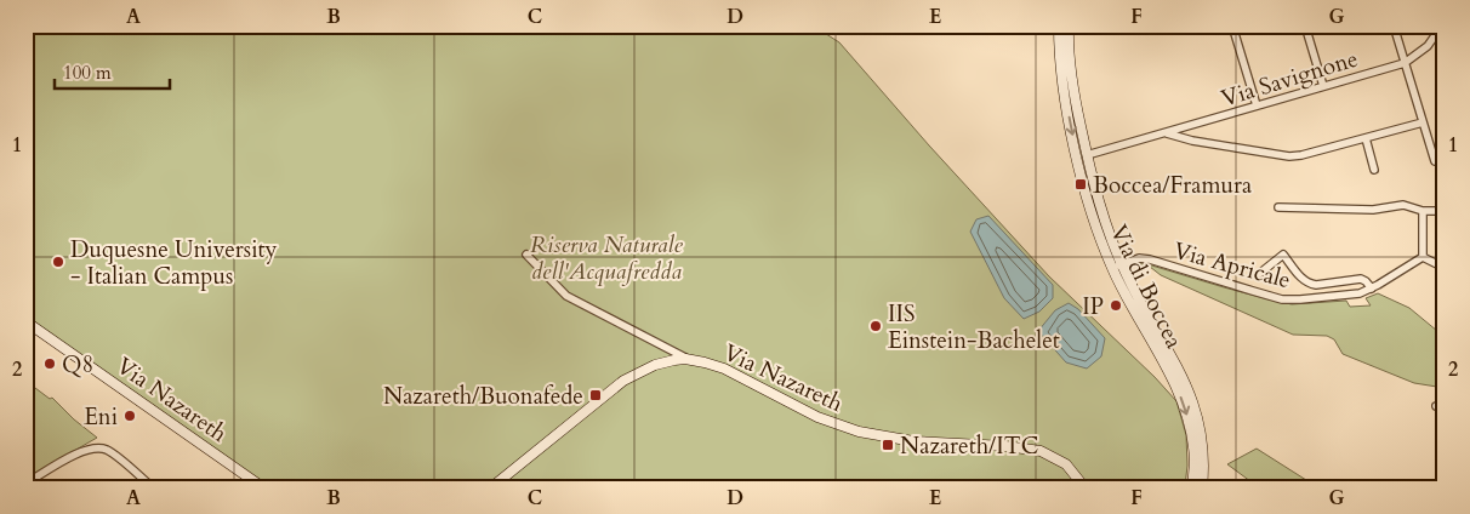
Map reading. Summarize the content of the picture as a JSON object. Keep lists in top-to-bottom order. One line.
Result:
{"streets":{"main road":["Via di Boccea","Via Nazareth"],"street":["Via Savignone","Via Apricale"]},"crossings":[["Via Savignone","Via di Boccea"],["Via Apricale","Via di Boccea"]],"parks":["Riserva Naturale dell'Acquafredda"],"places":{"transit":["Boccea/Framura","Nazareth/Buonafede","Nazareth/ITC"],"other":["Duquesne University - Italian Campus","IP","IIS Einstein-Bachelet","Q8","Eni"]},"scale_bar":"100 m","grid":{"columns":["A","B","C","D","E","F","G"],"rows":["1","2"]}}
